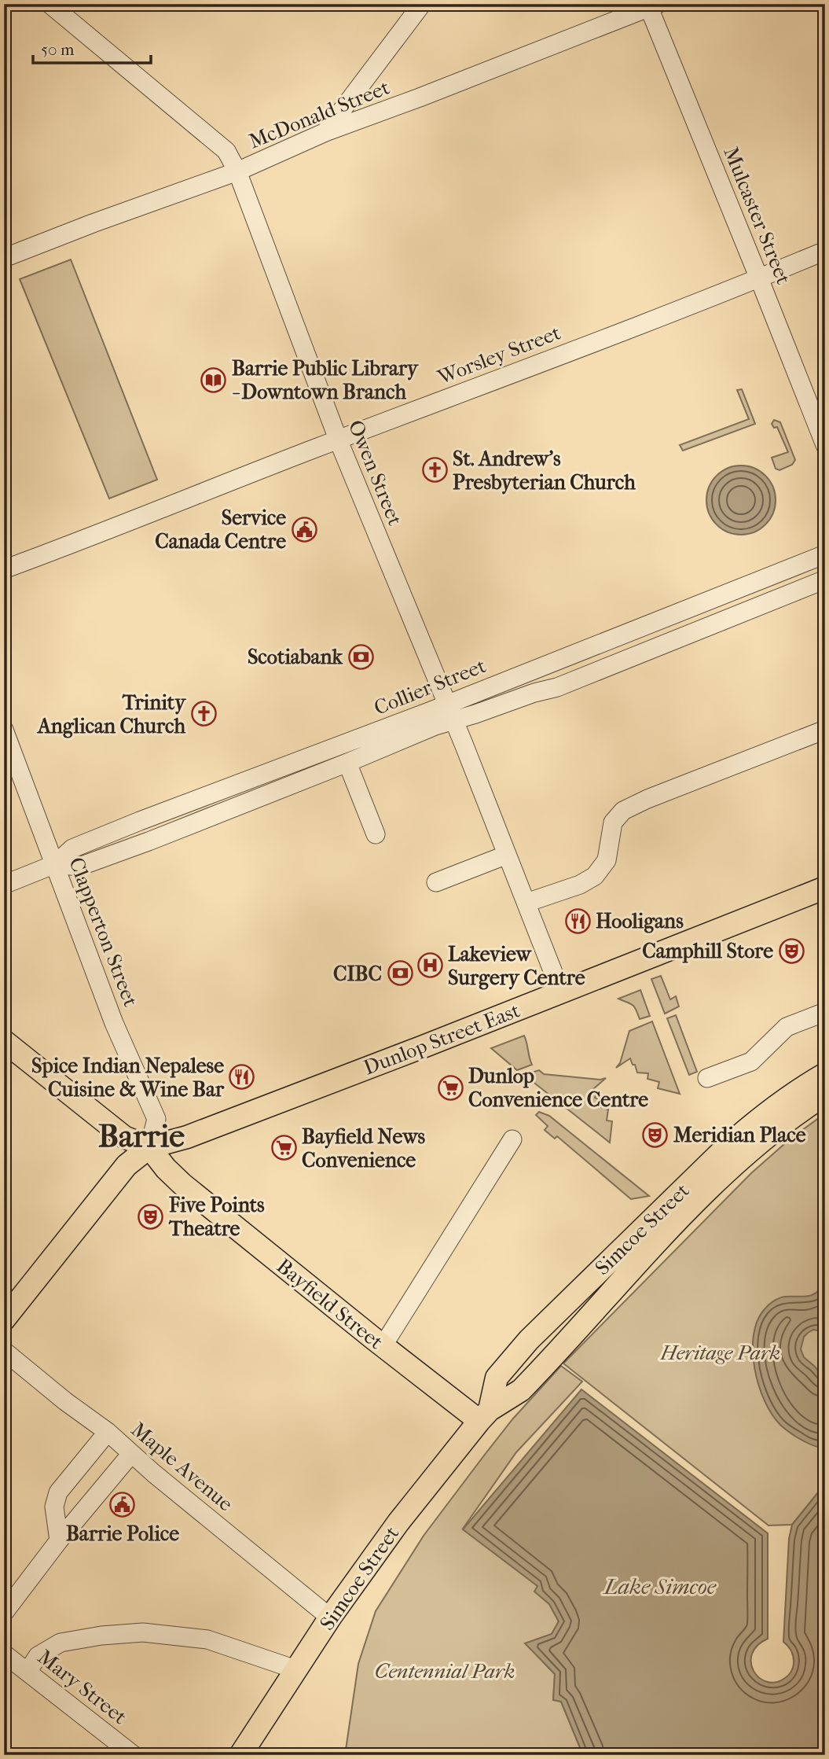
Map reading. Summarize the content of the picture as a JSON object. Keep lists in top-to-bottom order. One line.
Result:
{"streets":{"main road":["Dunlop Street East","Simcoe Street","Bayfield Street"],"street":["McDonald Street","Mulcaster Street","Worsley Street","Owen Street","Collier Street","Clapperton Street","Maple Avenue","Mary Street"]},"crossings":[["McDonald Street","Mulcaster Street"],["McDonald Street","Owen Street"],["Mulcaster Street","Worsley Street"],["Worsley Street","Owen Street"],["Owen Street","Collier Street"],["Owen Street","Dunlop Street East"],["Collier Street","Clapperton Street"],["Clapperton Street","Dunlop Street East"],["Clapperton Street","Bayfield Street"],["Dunlop Street East","Bayfield Street"],["Simcoe Street","Bayfield Street"],["Simcoe Street","Maple Avenue"]],"districts":["Barrie"],"water":["Lake Simcoe"],"parks":["Heritage Park","Centennial Park"],"places":{"library":["Barrie Public Library - Downtown Branch"],"church":["St. Andrew's Presbyterian Church","Trinity Anglican Church"],"public building":["Service Canada Centre","Barrie Police"],"bank":["Scotiabank","CIBC"],"restaurant":["Hooligans","Spice Indian Nepalese Cuisine & Wine Bar"],"theatre":["Camphill Store","Meridian Place","Five Points Theatre"],"hospital":["Lakeview Surgery Centre"],"supermarket":["Dunlop Convenience Centre","Bayfield News Convenience"]},"scale_bar":"50 m"}
